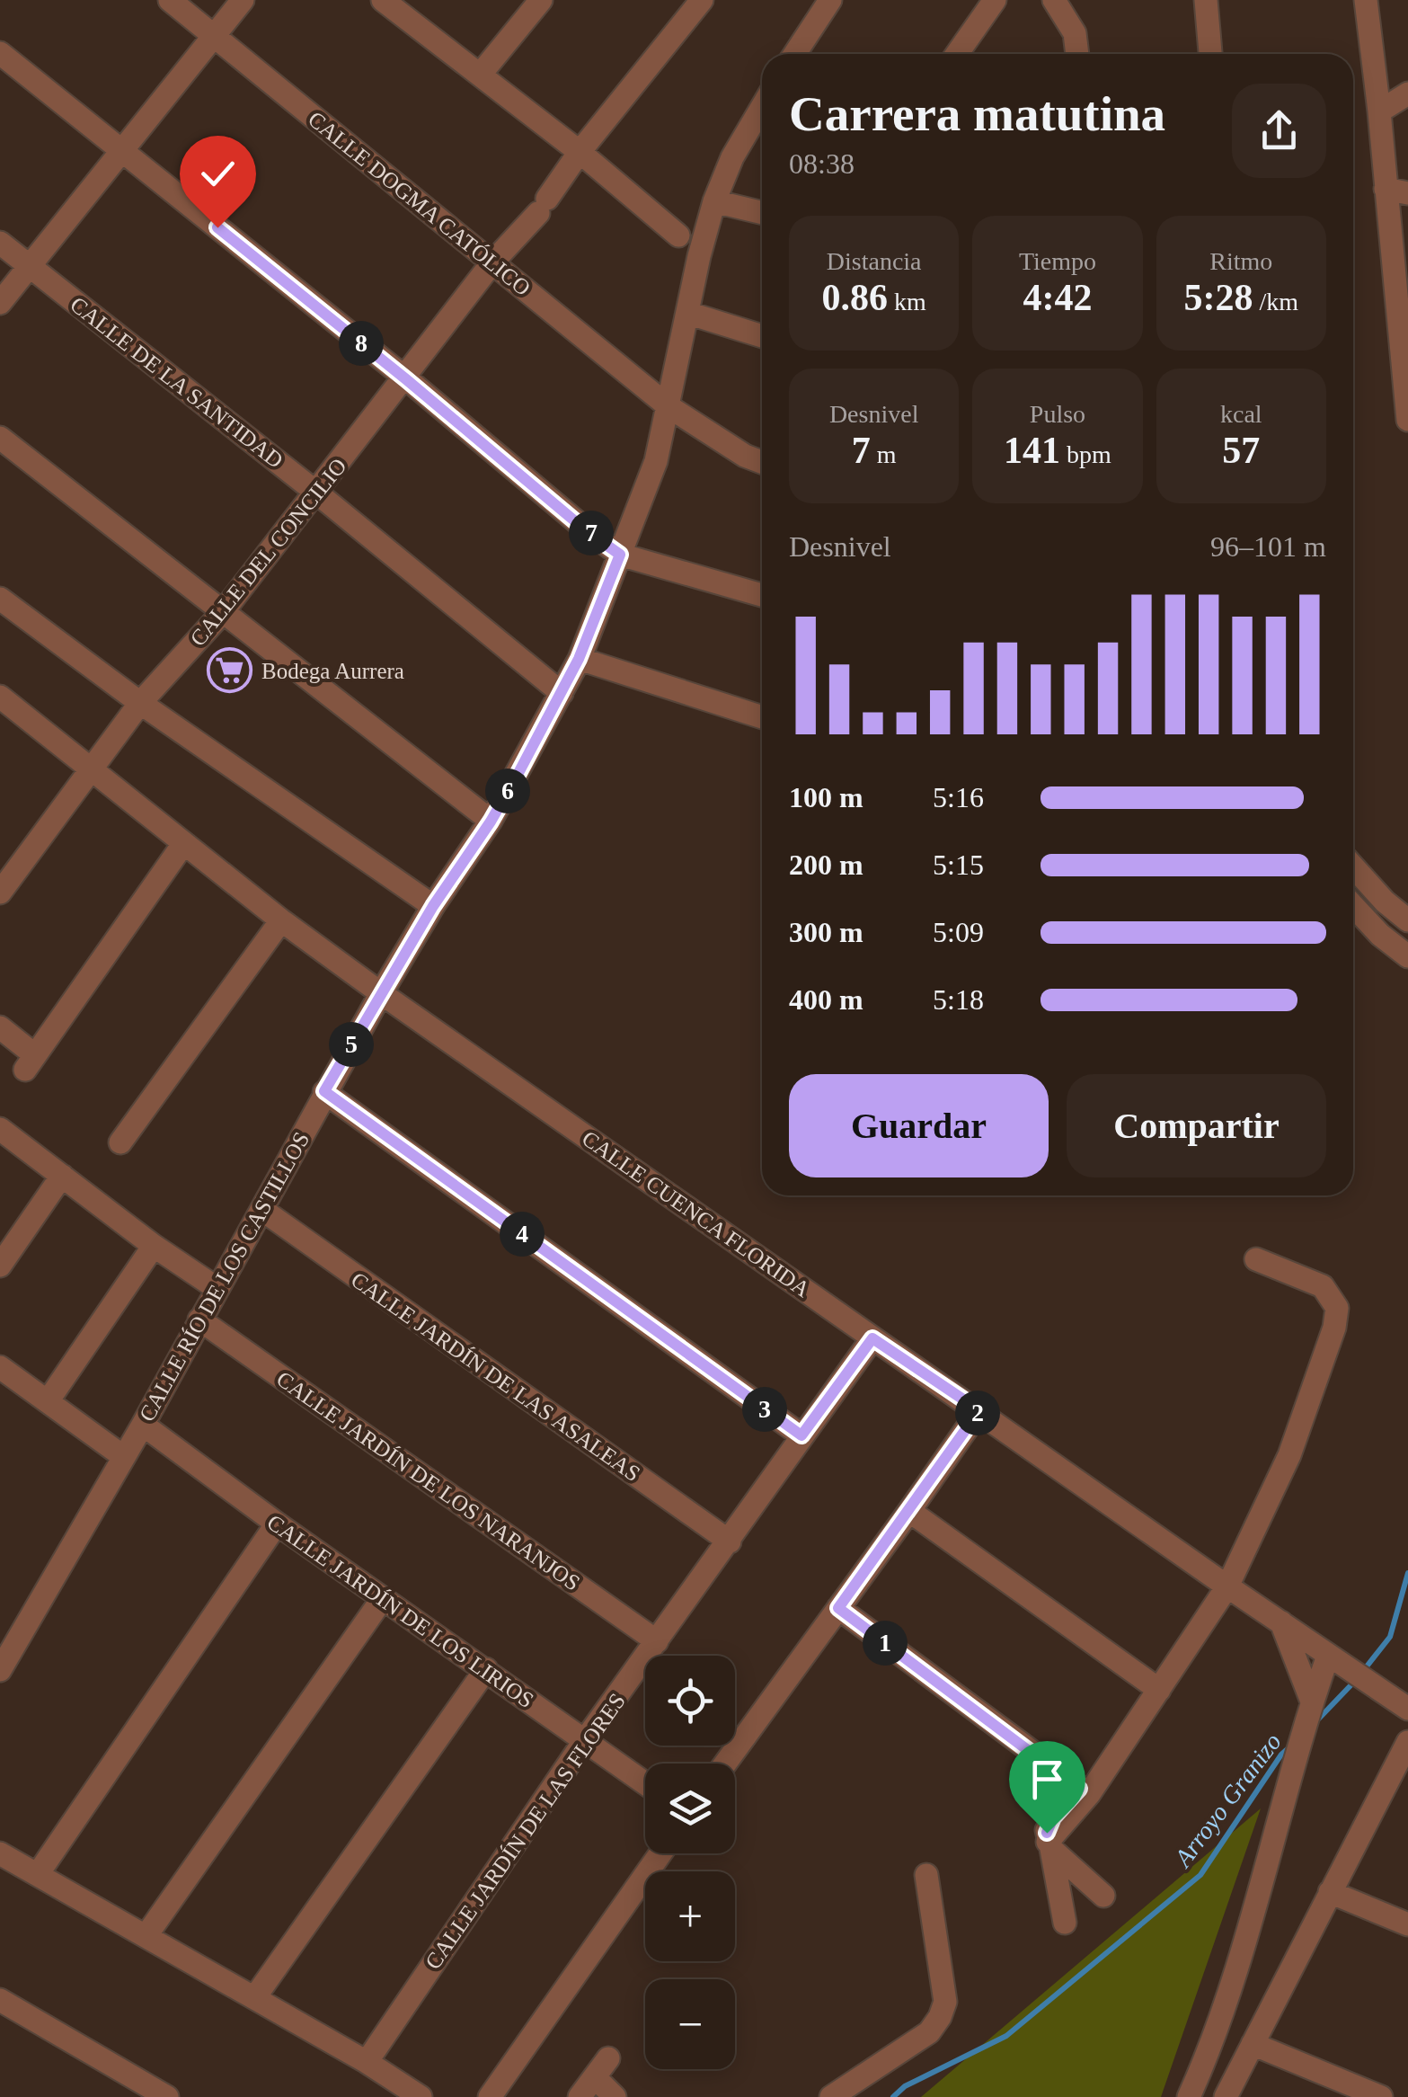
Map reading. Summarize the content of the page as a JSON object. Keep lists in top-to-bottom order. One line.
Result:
{"streets":{"street":["CALLE DOGMA CATÓLICO","CALLE DE LA SANTIDAD","CALLE DEL CONCILIO","CALLE CUENCA FLORIDA","CALLE RÍO DE LOS CASTILLOS","CALLE JARDÍN DE LAS ASALEAS","CALLE JARDÍN DE LOS NARANJOS","CALLE JARDÍN DE LOS LIRIOS","CALLE JARDÍN DE LAS FLORES"]},"crossings":[["CALLE DOGMA CATÓLICO","CALLE DEL CONCILIO"],["CALLE DOGMA CATÓLICO","CALLE RÍO DE LOS CASTILLOS"],["CALLE DE LA SANTIDAD","CALLE DEL CONCILIO"],["CALLE DE LA SANTIDAD","CALLE RÍO DE LOS CASTILLOS"],["CALLE DEL CONCILIO","CALLE CUENCA FLORIDA"],["CALLE CUENCA FLORIDA","CALLE RÍO DE LOS CASTILLOS"],["CALLE CUENCA FLORIDA","CALLE JARDÍN DE LAS FLORES"],["CALLE RÍO DE LOS CASTILLOS","CALLE JARDÍN DE LAS ASALEAS"],["CALLE RÍO DE LOS CASTILLOS","CALLE JARDÍN DE LOS NARANJOS"],["CALLE RÍO DE LOS CASTILLOS","CALLE JARDÍN DE LOS LIRIOS"],["CALLE JARDÍN DE LAS ASALEAS","CALLE JARDÍN DE LAS FLORES"],["CALLE JARDÍN DE LOS NARANJOS","CALLE JARDÍN DE LAS FLORES"],["CALLE JARDÍN DE LOS LIRIOS","CALLE JARDÍN DE LAS FLORES"]],"water":["Arroyo Granizo"],"places":{"supermarket":["Bodega Aurrera"]},"page":{"heading":["Carrera matutina","08:38"],"stats":[["Distancia","0.86 km"],["Tiempo","4:42"],["Ritmo","5:28 /km"],["Desnivel","7 m"],["Pulso","141 bpm"],["kcal","57"]],"pins":["8","7","6","5","4","3","2","1"],"chart":["Desnivel","96–101 m"],"list":[{"name":"100 m","note":"5:16"},{"name":"200 m","note":"5:15"},{"name":"300 m","note":"5:09"},{"name":"400 m","note":"5:18"}],"buttons":["Guardar","Compartir"],"map_buttons":["+","−"]}}
